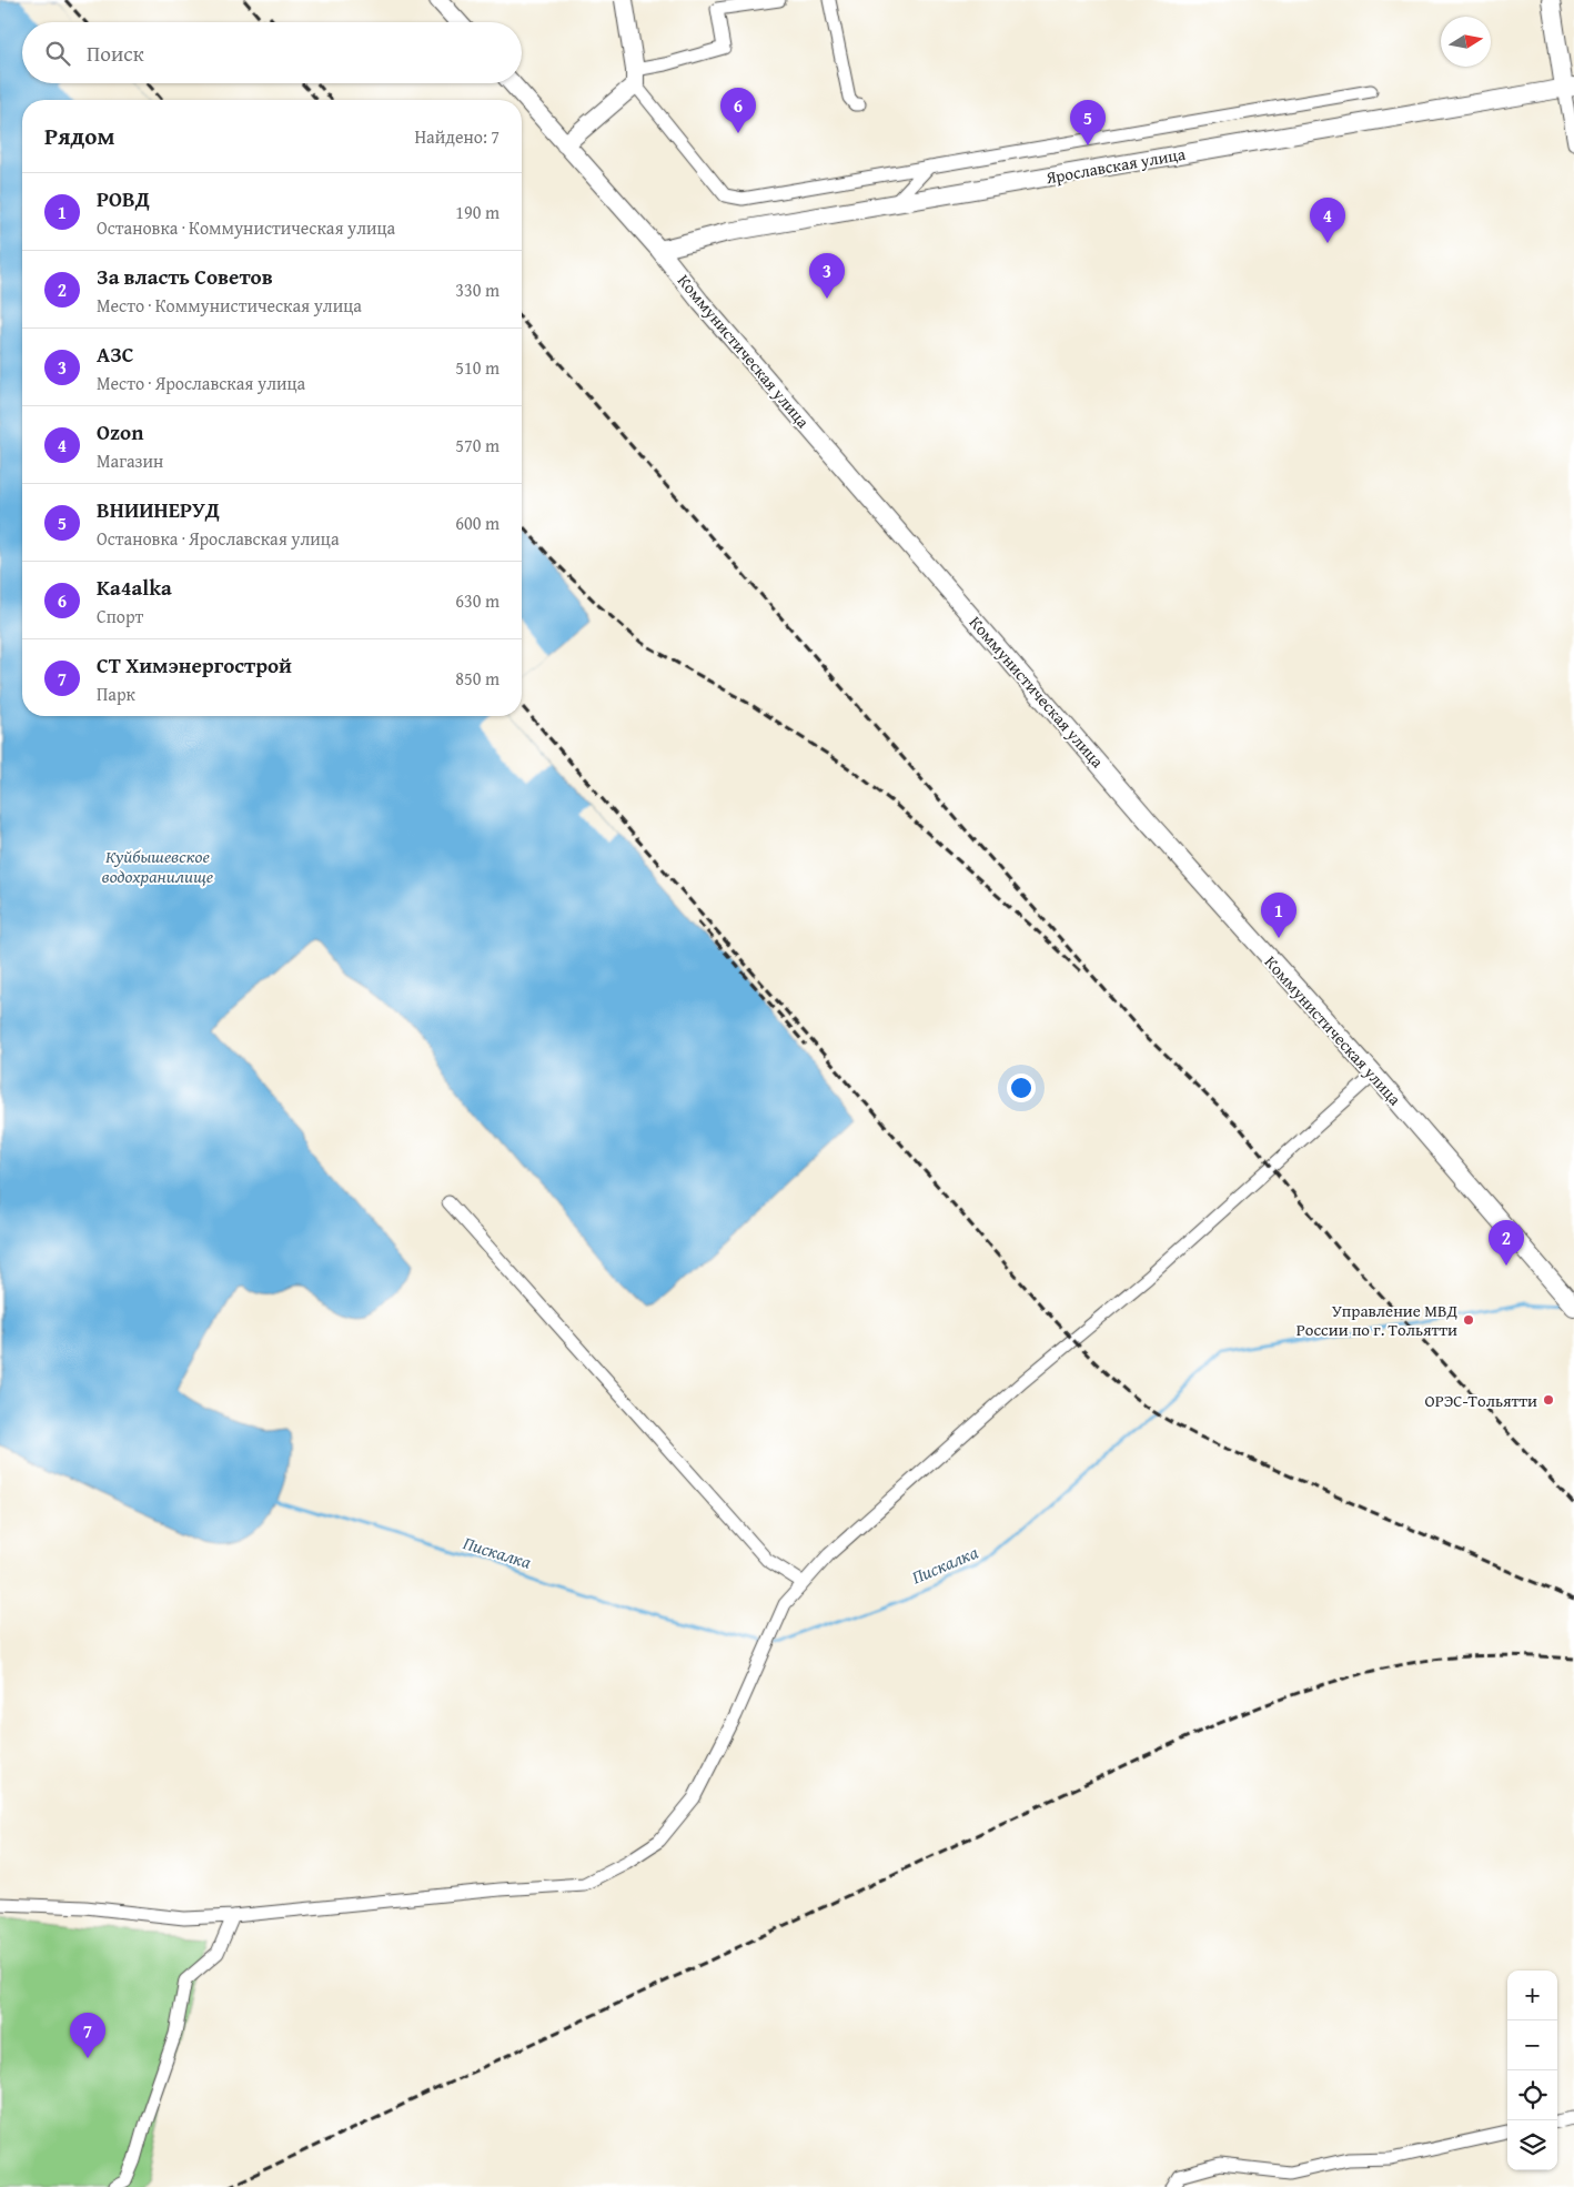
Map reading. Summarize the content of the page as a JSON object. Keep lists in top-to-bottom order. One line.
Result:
{"streets":{"main road":["Ярославская улица","Коммунистическая улица"]},"crossings":[["Ярославская улица","Коммунистическая улица"]],"water":["Куйбышевское водохранилище","Пискалка"],"places":["Управление МВД России по г. Тольятти","ОРЭС-Тольятти"],"north":"right","page":{"search":"Поиск","pins":["6","5","4","3","1","2","7"],"heading":["Рядом","Найдено: 7"],"list":[{"mark":"1","name":"РОВД","note":"Остановка · Коммунистическая улица","value":"190 m"},{"mark":"2","name":"За власть Советов","note":"Место · Коммунистическая улица","value":"330 m"},{"mark":"3","name":"АЗС","note":"Место · Ярославская улица","value":"510 m"},{"mark":"4","name":"Ozon","note":"Магазин","value":"570 m"},{"mark":"5","name":"ВНИИНЕРУД","note":"Остановка · Ярославская улица","value":"600 m"},{"mark":"6","name":"Ka4alka","note":"Спорт","value":"630 m"},{"mark":"7","name":"СТ Химэнергострой","note":"Парк","value":"850 m"}],"map_buttons":["+","−"]}}
